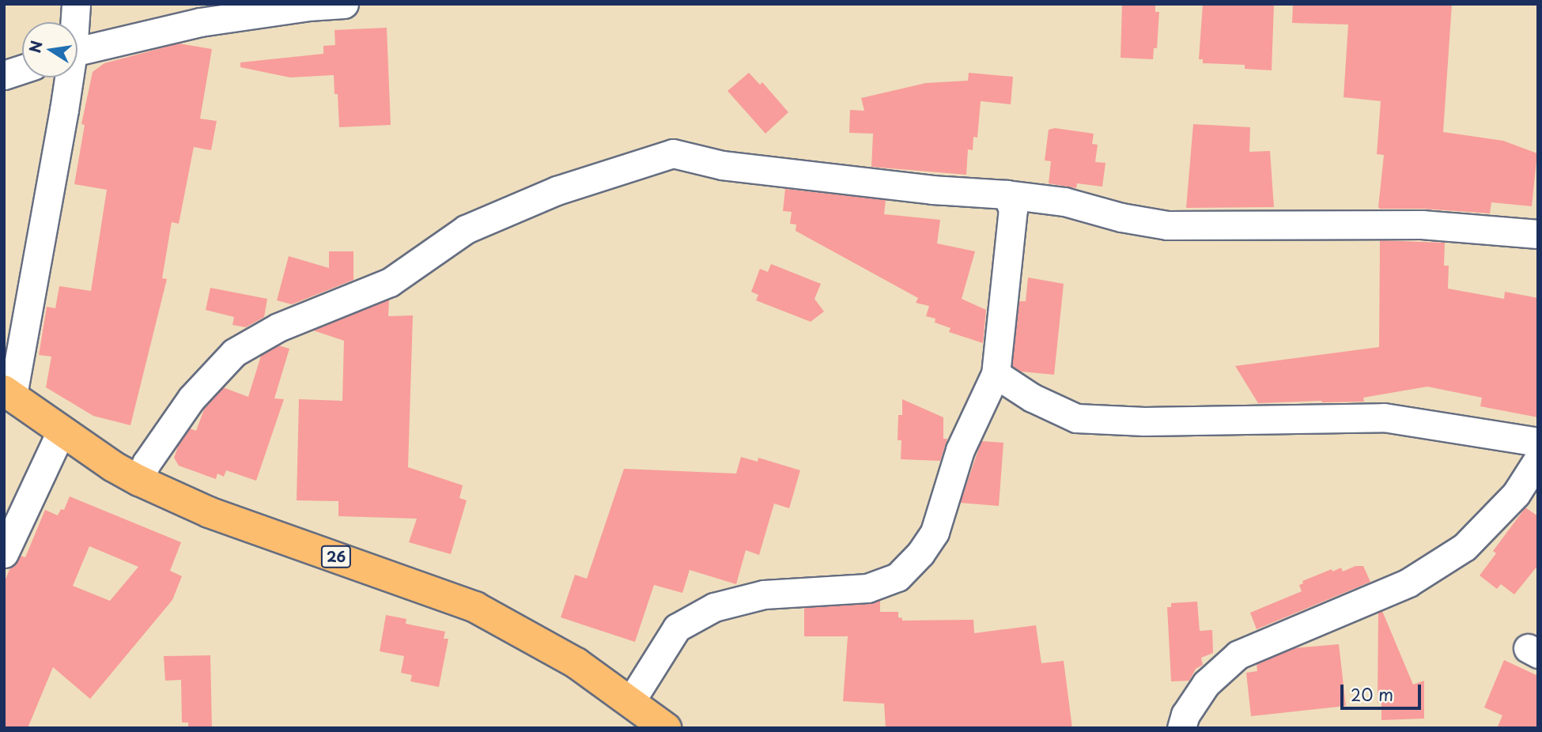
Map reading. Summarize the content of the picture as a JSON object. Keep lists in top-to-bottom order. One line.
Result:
{"streets":{"main road":["26"]},"scale_bar":"20 m","north":"left"}
